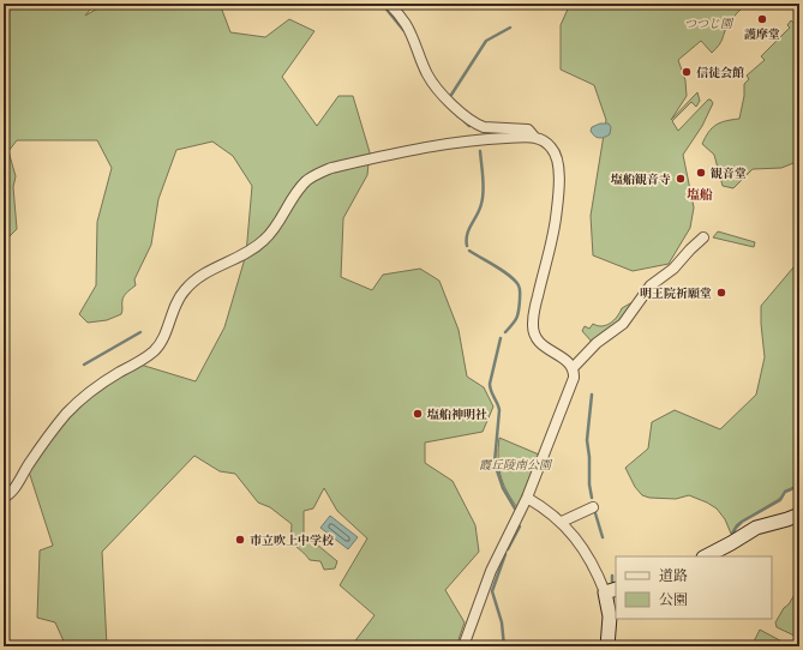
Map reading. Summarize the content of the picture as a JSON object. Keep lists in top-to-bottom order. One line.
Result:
{"districts":["塩船"],"parks":["つつじ園","霞丘陵南公園"],"places":["護摩堂","信徒会館","観音堂","塩船観音寺","明王院祈願堂","塩船神明社","市立吹上中学校"],"legend":["道路","公園"]}
